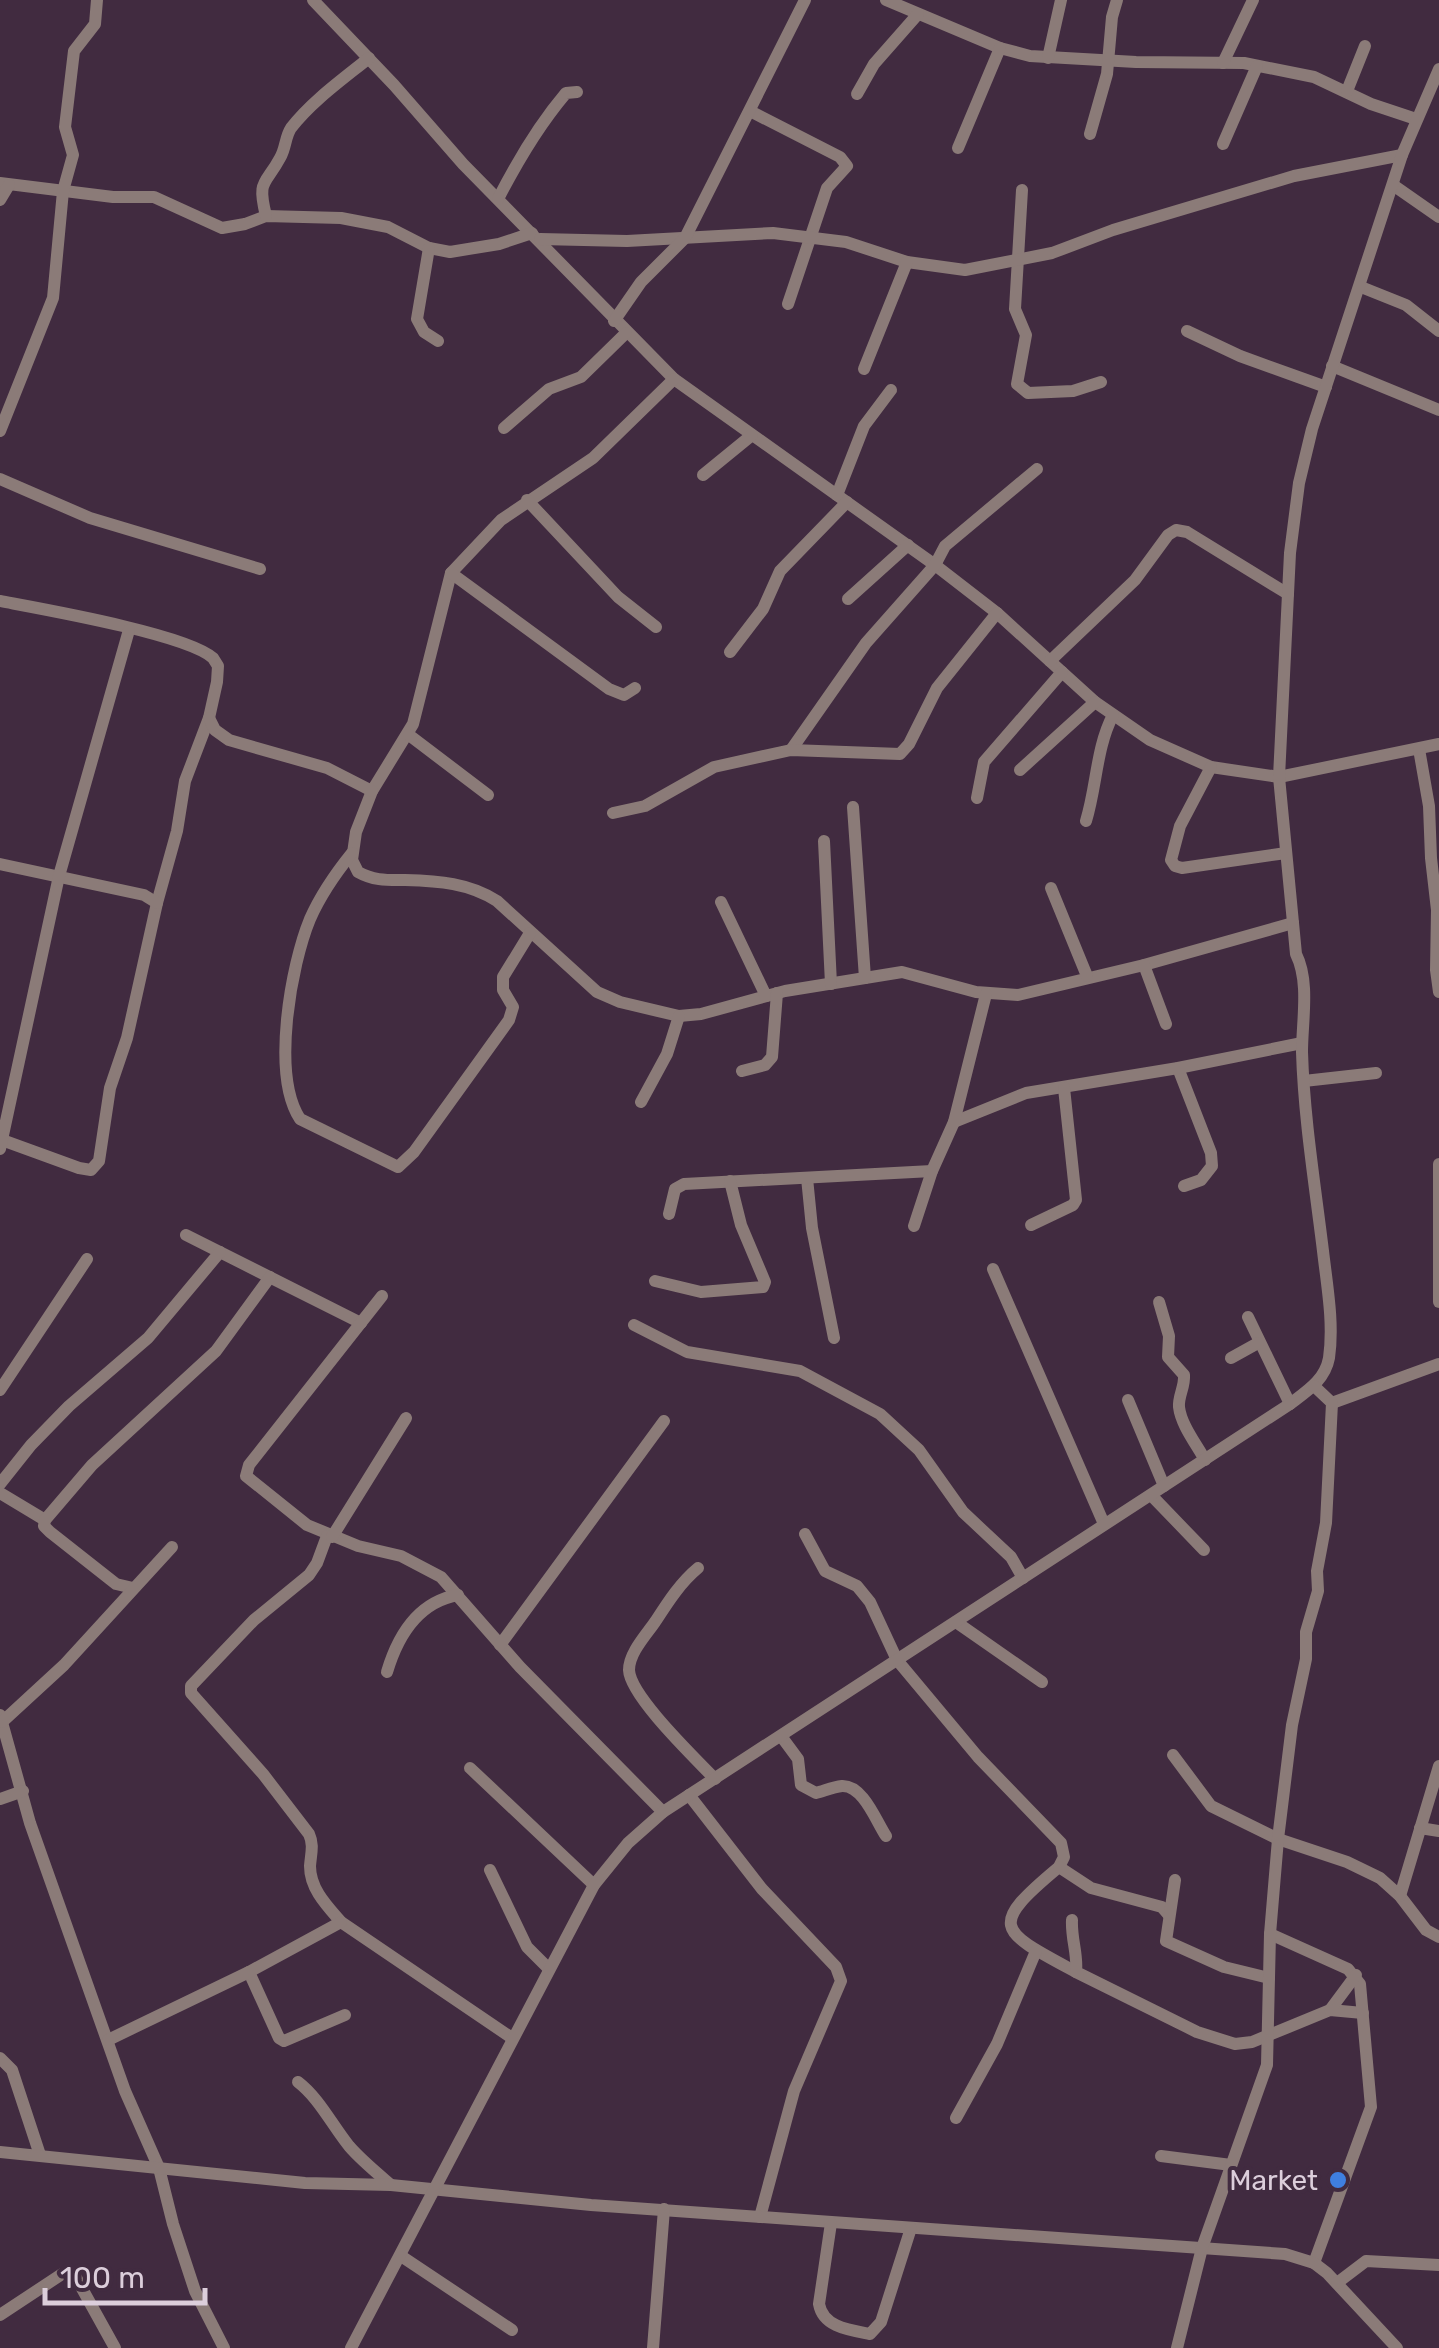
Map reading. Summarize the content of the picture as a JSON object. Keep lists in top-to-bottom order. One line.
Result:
{"places":["Market"],"scale_bar":"100 m"}
